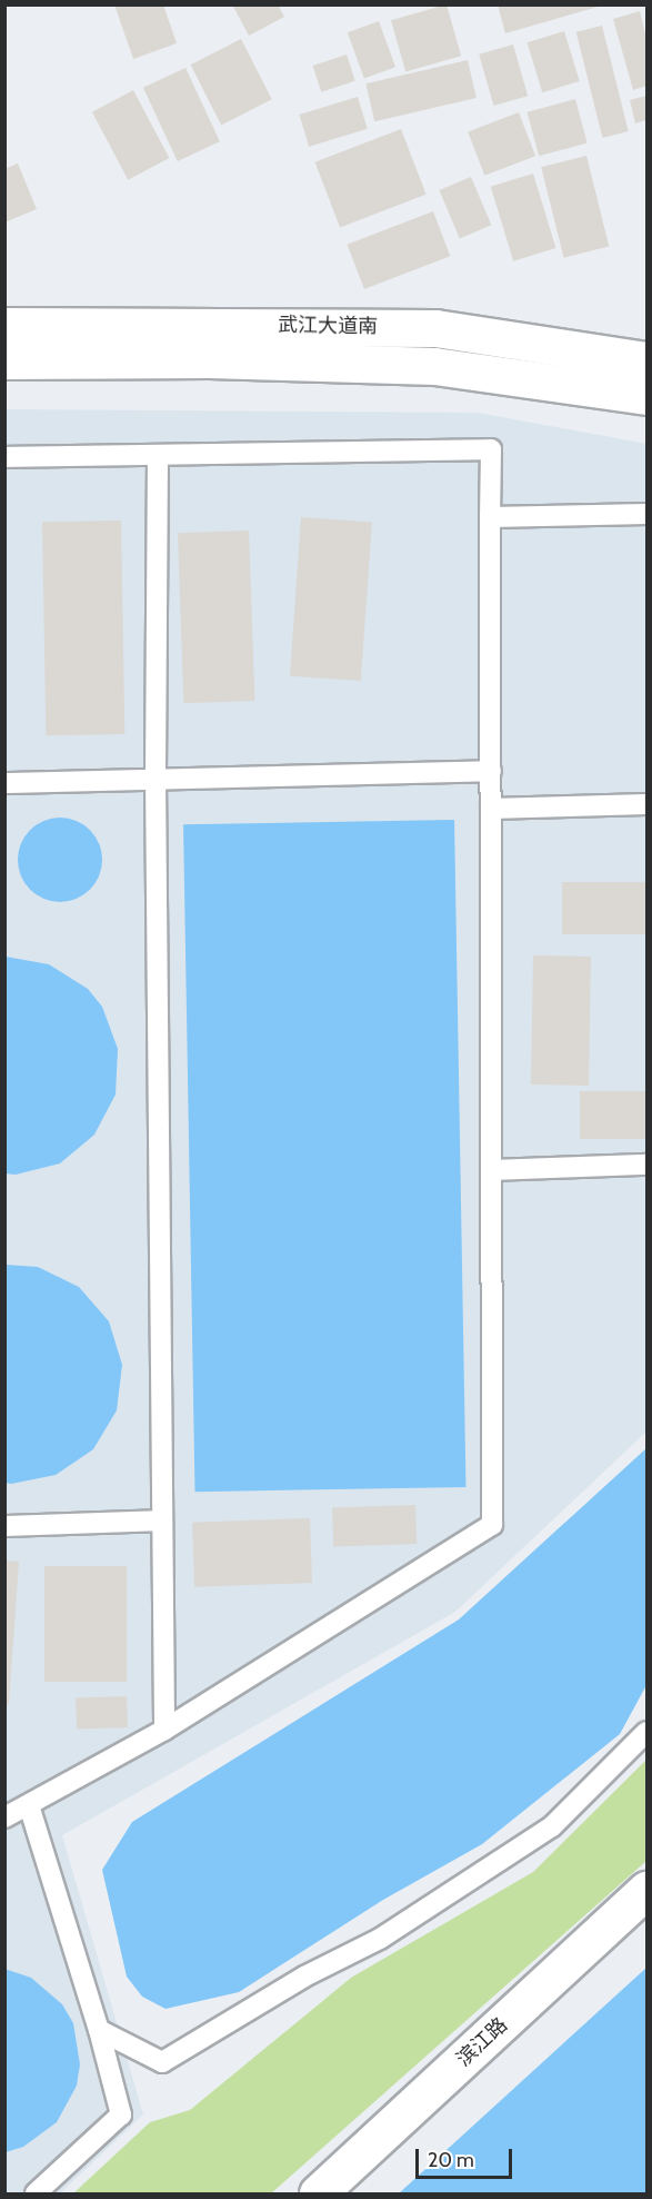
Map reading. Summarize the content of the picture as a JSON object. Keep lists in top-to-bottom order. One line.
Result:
{"streets":{"main road":["武江大道南","滨江路"]},"scale_bar":"20 m"}
